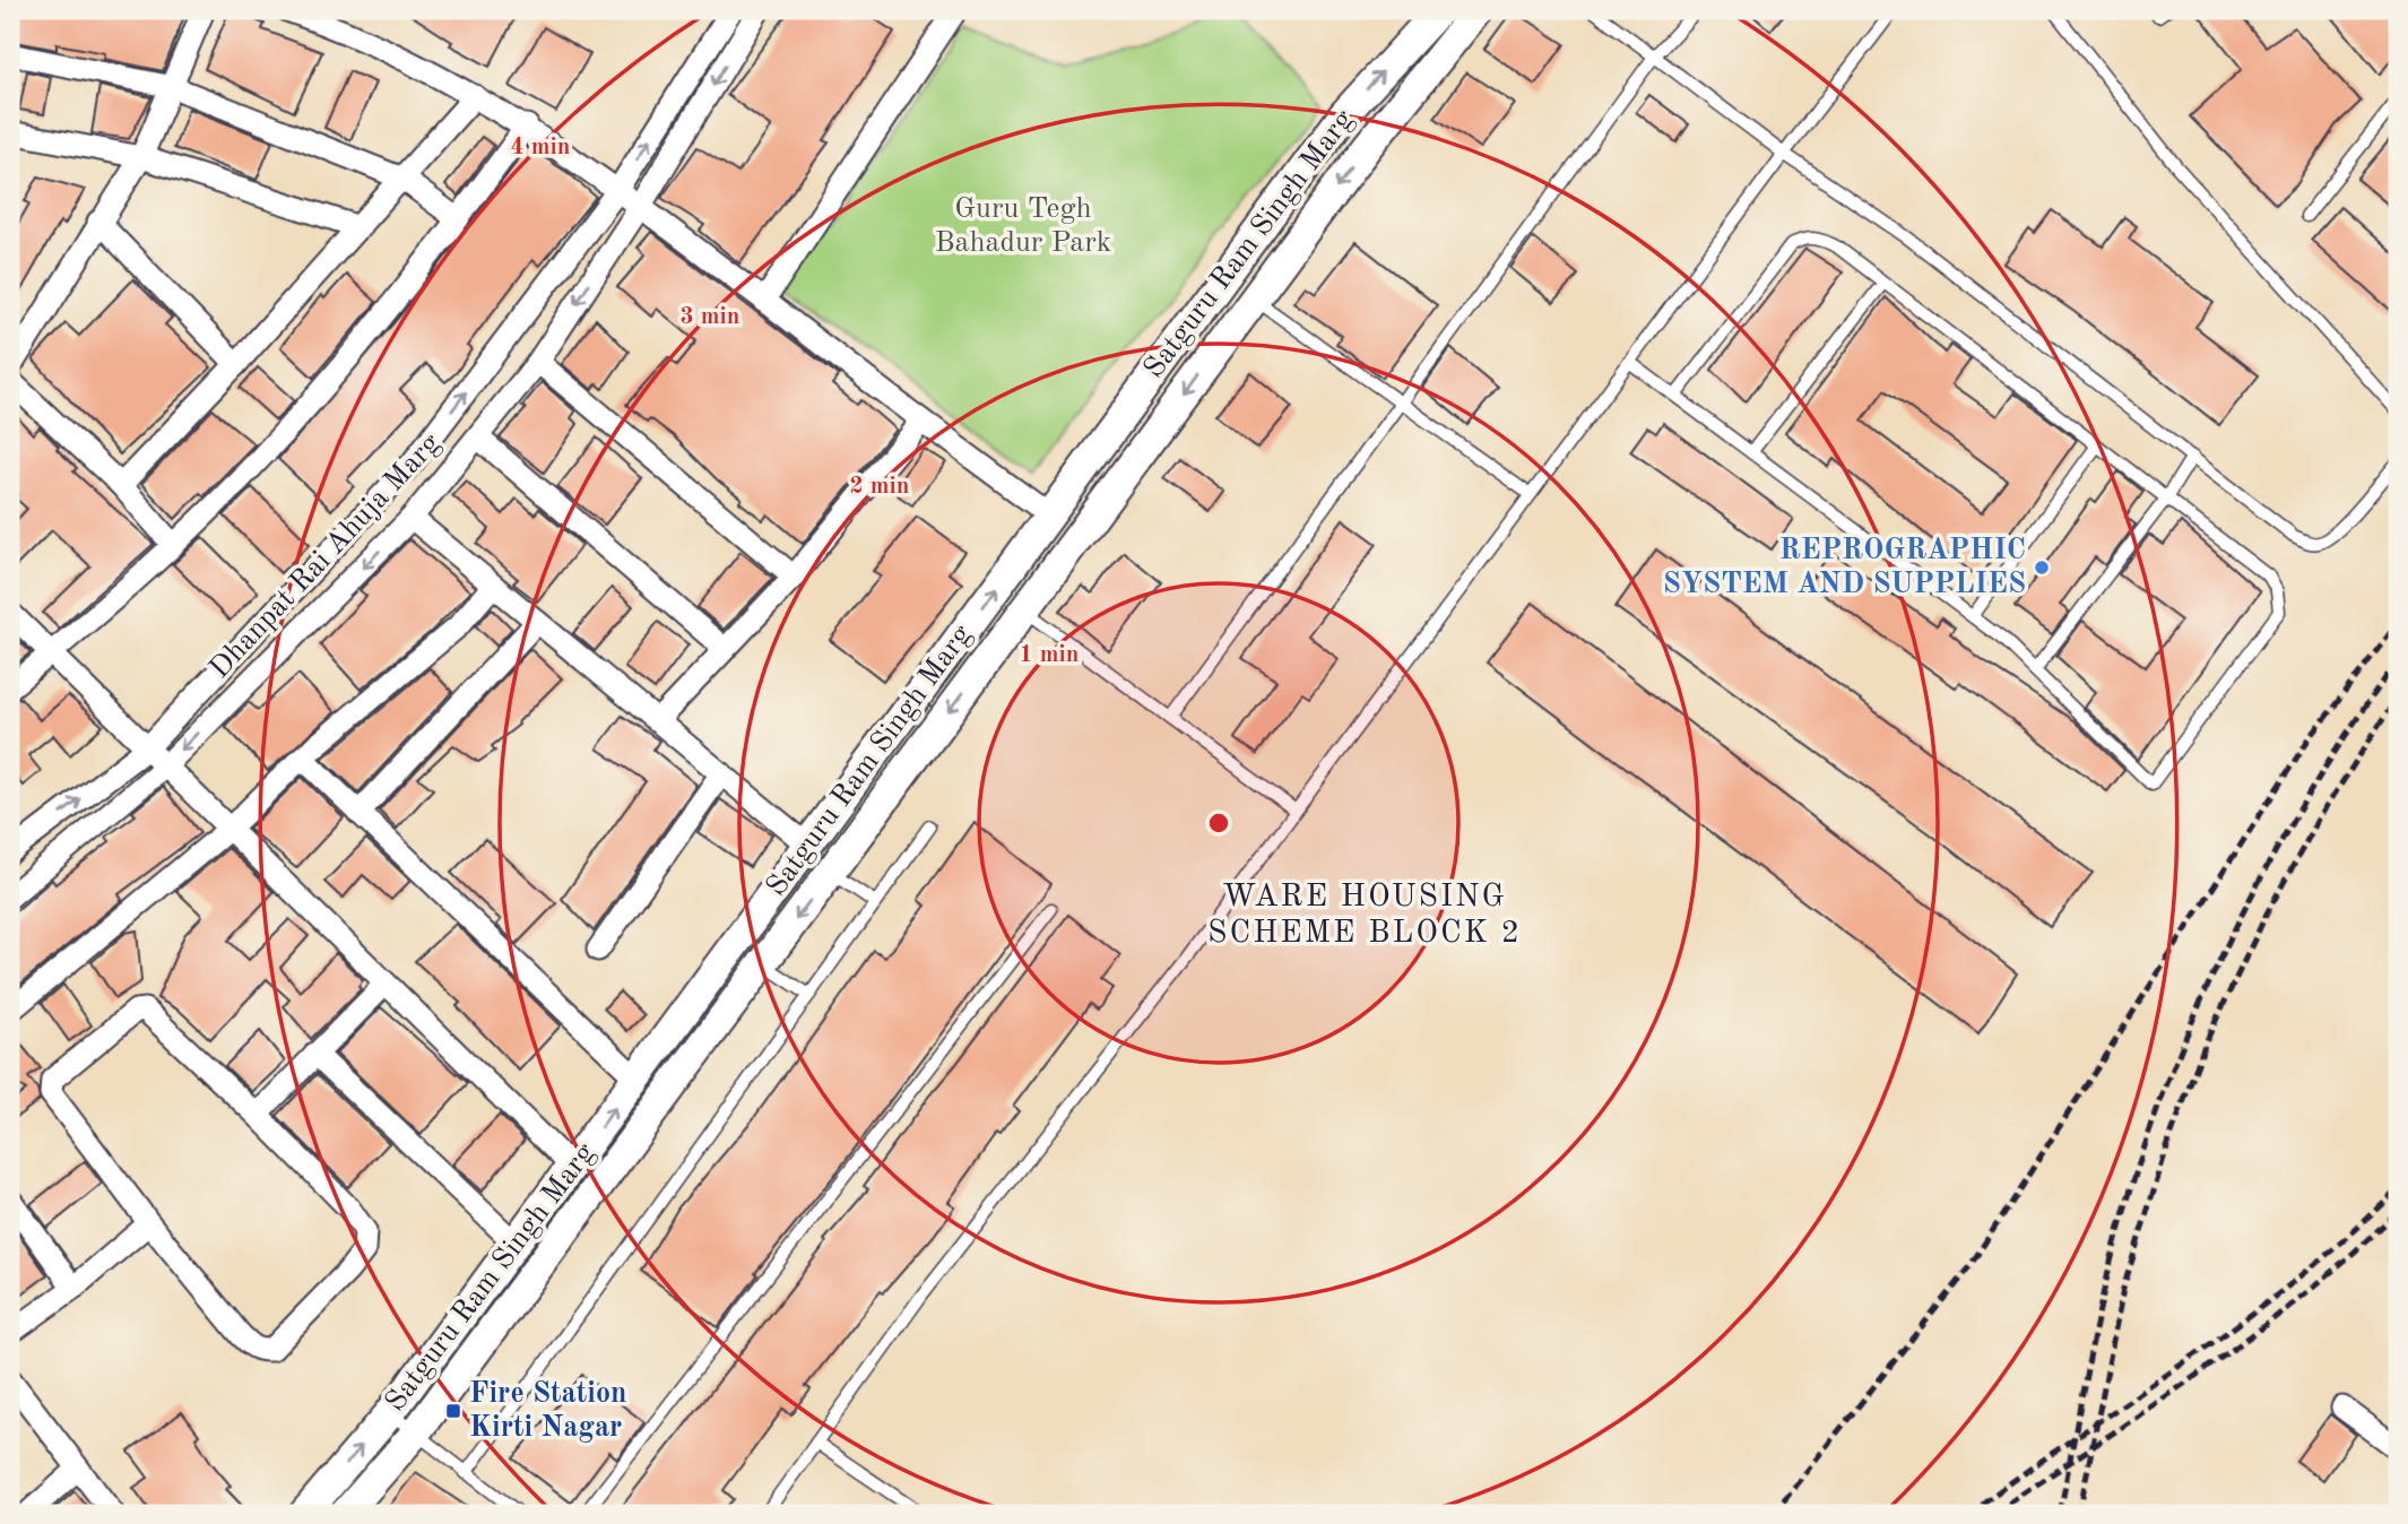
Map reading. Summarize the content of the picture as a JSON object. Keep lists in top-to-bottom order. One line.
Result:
{"streets":{"main road":["Satguru Ram Singh Marg"],"street":["Dhanpat Rai Ahuja Marg"]},"districts":["WARE HOUSING SCHEME BLOCK 2"],"parks":["Guru Tegh Bahadur Park"],"places":{"other":["REPROGRAPHIC SYSTEM AND SUPPLIES"],"transit":["Fire Station Kirti Nagar"]},"rings":["4 min","3 min","2 min","1 min"]}
